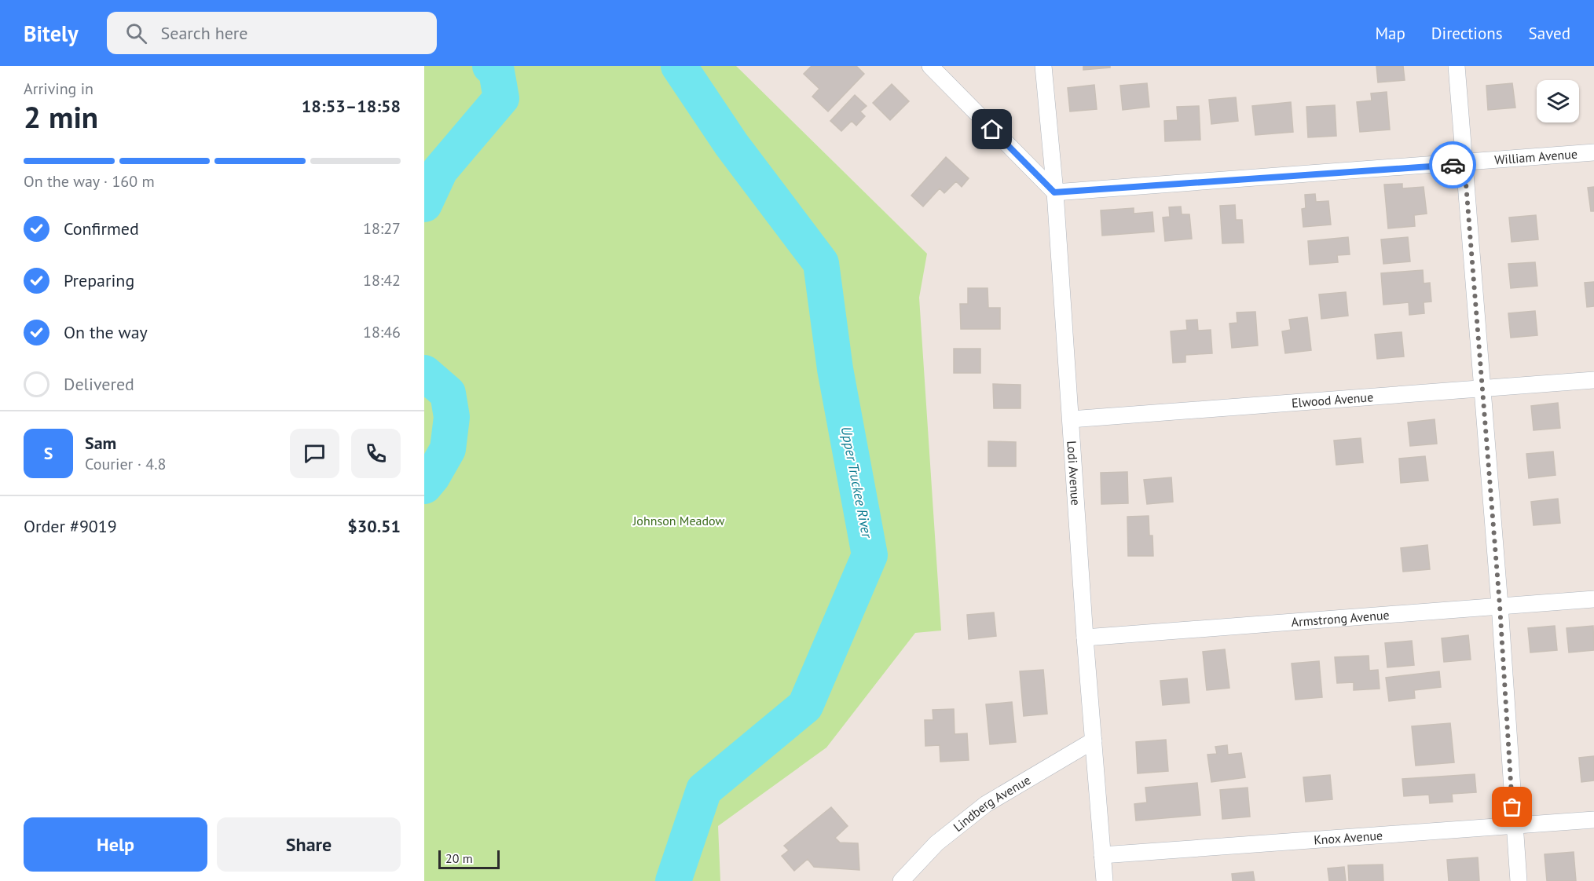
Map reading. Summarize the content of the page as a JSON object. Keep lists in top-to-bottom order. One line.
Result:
{"streets":{"street":["William Avenue","Elwood Avenue","Lodi Avenue","Armstrong Avenue","Lindberg Avenue","Knox Avenue"]},"crossings":[["William Avenue","Lodi Avenue"],["Elwood Avenue","Lodi Avenue"],["Lodi Avenue","Armstrong Avenue"],["Lodi Avenue","Lindberg Avenue"],["Lodi Avenue","Knox Avenue"]],"water":["Upper Truckee River"],"parks":["Johnson Meadow"],"scale_bar":"20 m","page":{"header":"Bitely","search":"Search here","nav":["Map","Directions","Saved"],"heading":["2 min","Arriving in","18:53–18:58"],"panel":["Sam","Courier · 4.8","Order #9019","$30.51"],"bar":"On the way · 160 m","list":[["Confirmed","18:27"],["Preparing","18:42"],["On the way","18:46"],"Delivered"],"round":"S","buttons":["Help","Share"],"scale":"20 m"}}
